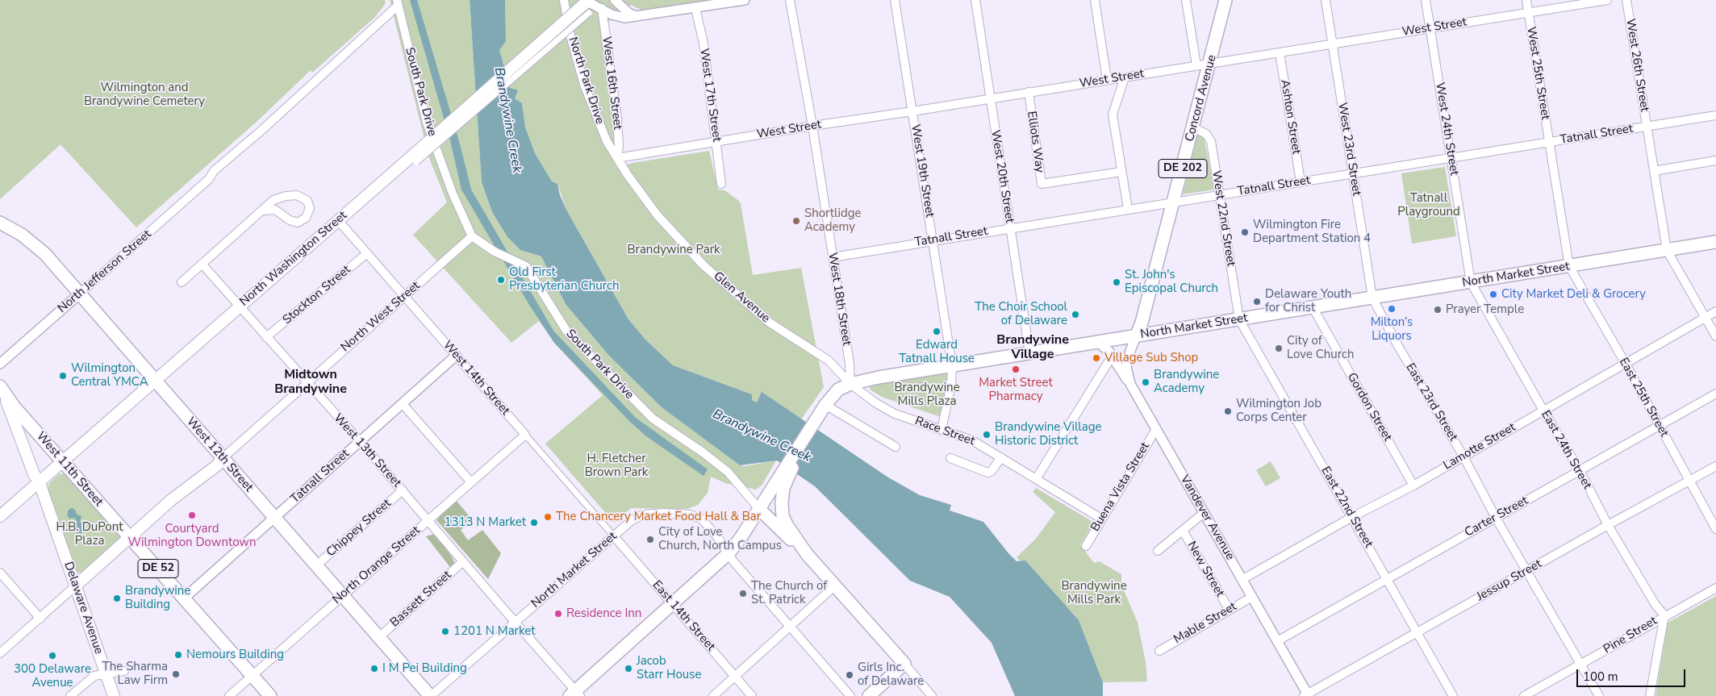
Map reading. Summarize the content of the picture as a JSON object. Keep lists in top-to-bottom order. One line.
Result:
{"streets":{"main road":["Concord Avenue","DE 202","North Washington Street","North Market Street","North West Street","West 12th Street","West 11th Street","DE 52","Delaware Avenue"],"street":["West Street","West 26th Street","West 25th Street","North Park Drive","West 16th Street","South Park Drive","West 17th Street","Ashton Street","West 24th Street","Tatnall Street","Elliots Way","West 23rd Street","West 19th Street","West 20th Street","West 22nd Street","North Jefferson Street","Stockton Street","Glen Avenue","West 18th Street","West 14th Street","East 25th Street","East 23rd Street","Gordon Street","Race Street","Lamotte Street","East 24th Street","West 13th Street","Buena Vista Street","East 22nd Street","Carter Street","Vandever Avenue","Chippey Street","North Orange Street","New Street","Jessup Street","Bassett Street","East 14th Street","Mable Street","Pine Street"]},"crossings":[["West Street","West 25th Street"],["West Street","North Park Drive"],["West Street","West 16th Street"],["West Street","West 17th Street"],["West Street","Concord Avenue"],["West Street","Ashton Street"],["West Street","West 24th Street"],["West Street","Elliots Way"],["West Street","West 23rd Street"],["West Street","West 19th Street"],["West Street","West 20th Street"],["West Street","Glen Avenue"],["West Street","West 18th Street"],["West 26th Street","Tatnall Street"],["West 26th Street","North Market Street"],["West 25th Street","Tatnall Street"],["West 25th Street","North Market Street"],["West 25th Street","East 25th Street"],["North Park Drive","West 16th Street"],["North Park Drive","Glen Avenue"],["West 16th Street","North Washington Street"],["West 16th Street","Glen Avenue"],["South Park Drive","North Jefferson Street"],["South Park Drive","North Market Street"],["South Park Drive","North West Street"],["Concord Avenue","Tatnall Street"],["Concord Avenue","West 22nd Street"],["Concord Avenue","North Market Street"],["Concord Avenue","Vandever Avenue"],["Ashton Street","Tatnall Street"],["West 24th Street","Tatnall Street"],["West 24th Street","North Market Street"],["West 24th Street","East 24th Street"],["Tatnall Street","West 23rd Street"],["Tatnall Street","West 19th Street"],["Tatnall Street","West 20th Street"],["Tatnall Street","West 22nd Street"],["Tatnall Street","West 18th Street"],["Tatnall Street","West 14th Street"],["Tatnall Street","West 13th Street"],["Tatnall Street","West 12th Street"],["Tatnall Street","West 11th Street"],["West 23rd Street","North Market Street"],["West 23rd Street","East 23rd Street"],["West 19th Street","North Market Street"],["West 19th Street","Race Street"],["West 20th Street","North Market Street"],["West 22nd Street","North Market Street"],["West 22nd Street","East 22nd Street"],["North Washington Street","West 14th Street"],["North Washington Street","West 13th Street"],["North Washington Street","West 12th Street"],["North Washington Street","West 11th Street"],["North Washington Street","Delaware Avenue"],["North Jefferson Street","West 12th Street"],["North Market Street","Glen Avenue"],["North Market Street","West 18th Street"],["North Market Street","West 14th Street"],["North Market Street","East 25th Street"],["North Market Street","East 23rd Street"],["North Market Street","Gordon Street"],["North Market Street","Race Street"],["North Market Street","East 24th Street"],["North Market Street","West 13th Street"],["North Market Street","West 12th Street"],["North Market Street","East 22nd Street"],["North Market Street","Vandever Avenue"],["North Market Street","East 14th Street"],["Stockton Street","West 14th Street"],["Stockton Street","West 13th Street"],["Glen Avenue","West 18th Street"],["Glen Avenue","Race Street"],["West 18th Street","Race Street"],["North West Street","West 14th Street"],["North West Street","West 13th Street"],["North West Street","West 12th Street"],["North West Street","West 11th Street"],["North West Street","Delaware Avenue"],["West 14th Street","North Orange Street"],["West 14th Street","East 14th Street"],["East 25th Street","Lamotte Street"],["East 25th Street","Carter Street"],["East 25th Street","Jessup Street"],["East 23rd Street","Lamotte Street"],["East 23rd Street","Carter Street"],["East 23rd Street","Jessup Street"],["East 23rd Street","Pine Street"],["Gordon Street","Lamotte Street"],["Race Street","Buena Vista Street"],["Lamotte Street","East 24th Street"],["Lamotte Street","East 22nd Street"],["Lamotte Street","Vandever Avenue"],["East 24th Street","Carter Street"],["East 24th Street","Jessup Street"],["East 24th Street","Pine Street"],["West 13th Street","Chippey Street"],["West 13th Street","North Orange Street"],["West 13th Street","Bassett Street"],["West 12th Street","Chippey Street"],["West 12th Street","North Orange Street"],["West 12th Street","Bassett Street"],["West 11th Street","North Orange Street"],["West 11th Street","Delaware Avenue"],["Buena Vista Street","Vandever Avenue"],["East 22nd Street","Carter Street"],["East 22nd Street","Jessup Street"],["Carter Street","Vandever Avenue"],["Vandever Avenue","Jessup Street"],["Vandever Avenue","Mable Street"],["New Street","Mable Street"]],"districts":["Brandywine Village","Midtown Brandywine"],"water":["Brandywine Creek"],"parks":["Wilmington and Brandywine Cemetery","Tatnall Playground","Brandywine Park","Brandywine Mills Plaza","H. Fletcher Brown Park","H.B. DuPont Plaza","Brandywine Mills Park"],"places":["Shortlidge Academy","Wilmington Fire Department Station 4","Old First Presbyterian Church","St. John's Episcopal Church","City Market Deli & Grocery","Delaware Youth for Christ","Milton’s Liquors","Prayer Temple","The Choir School of Delaware","Edward Tatnall House","City of Love Church","Village Sub Shop","Market Street Pharmacy","Wilmington Central YMCA","Brandywine Academy","Wilmington Job Corps Center","Brandywine Village Historic District","Courtyard Wilmington Downtown","The Chancery Market Food Hall & Bar","1313 N Market","City of Love Church, North Campus","The Church of St. Patrick","Brandywine Building","Residence Inn","1201 N Market","Nemours Building","300 Delaware Avenue","I M Pei Building","Jacob Starr House","The Sharma Law Firm","Girls Inc. of Delaware"],"scale_bar":"100 m"}
